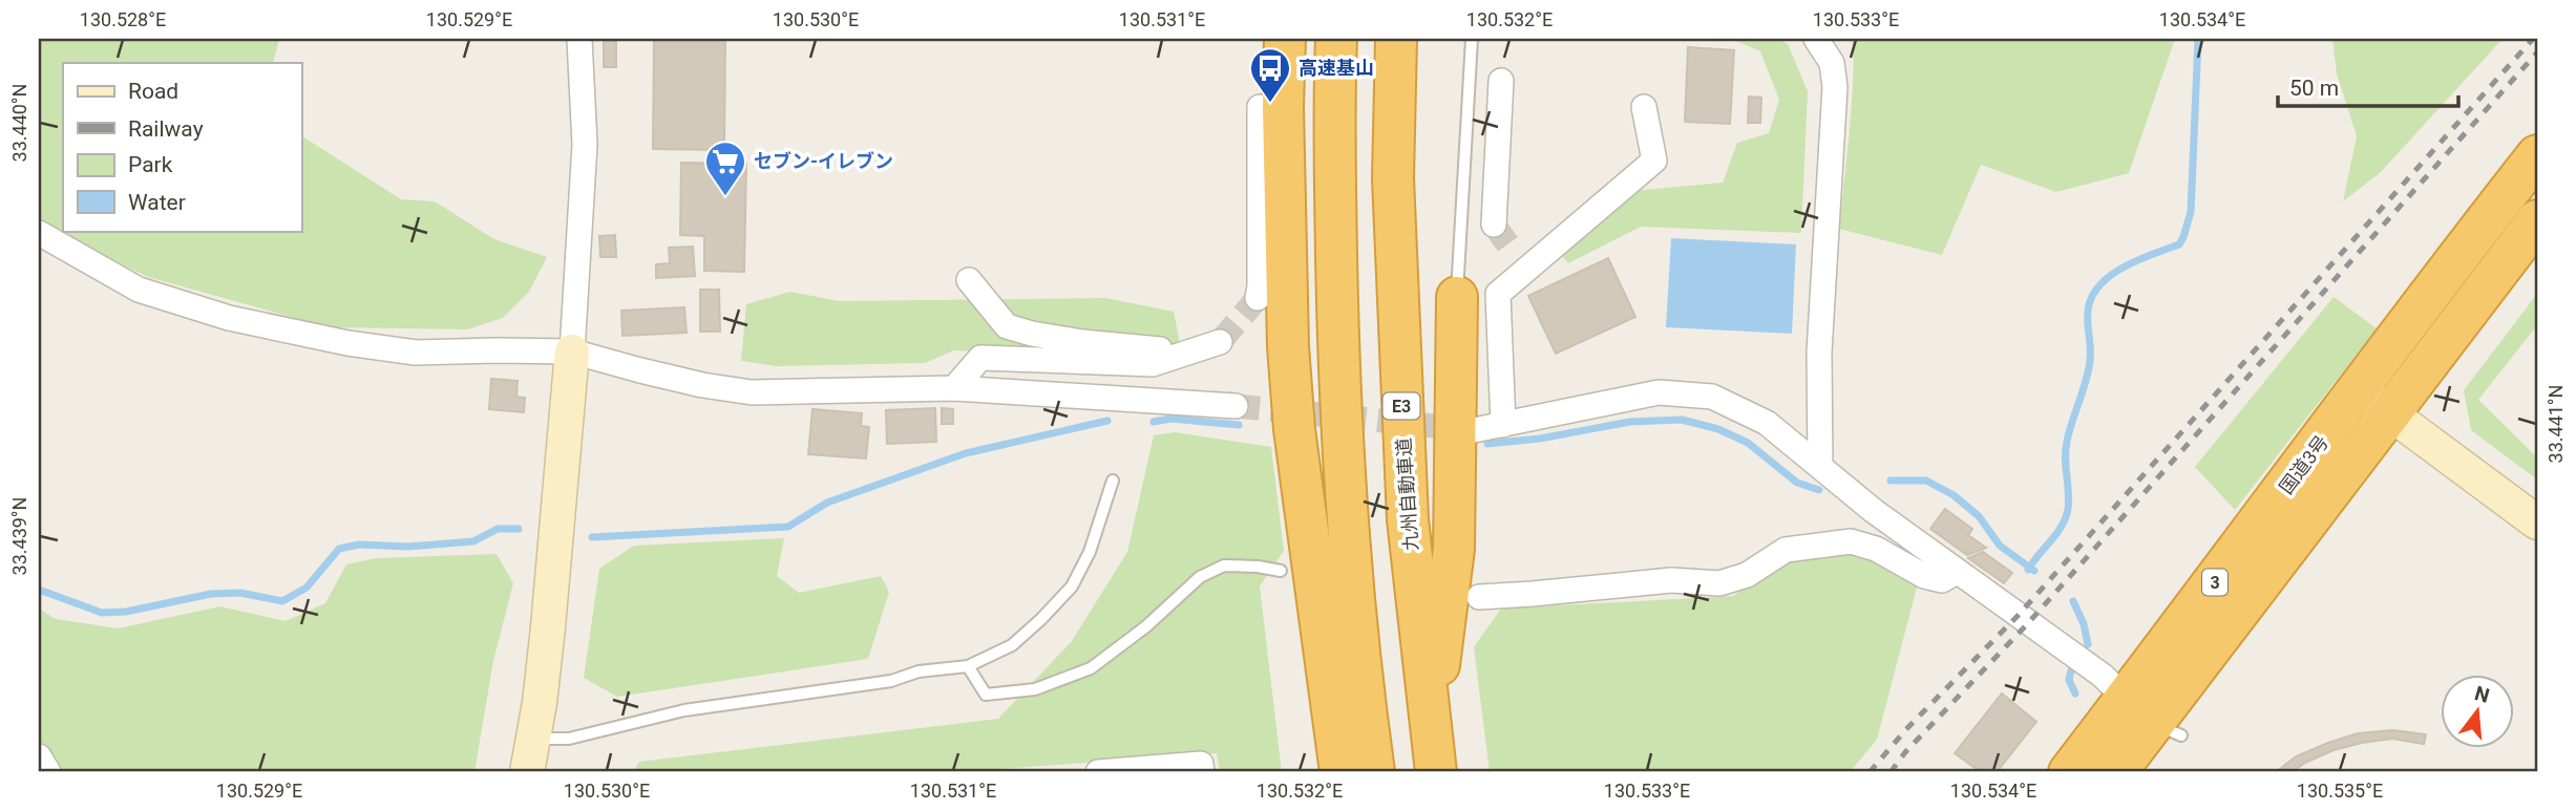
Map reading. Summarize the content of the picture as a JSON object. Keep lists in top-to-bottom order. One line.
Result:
{"streets":{"highway":["E3","国道3号","九州自動車道","3"]},"places":{"bus stop":["高速基山"],"supermarket":["セブン-イレブン"]},"legend":["Road","Railway","Park","Water"],"scale_bar":"50 m","north":"top","coordinates":["130.528°E","130.529°E","130.530°E","130.531°E","130.532°E","130.533°E","130.534°E","33.440°N","33.441°N","33.439°N","130.535°E"]}
